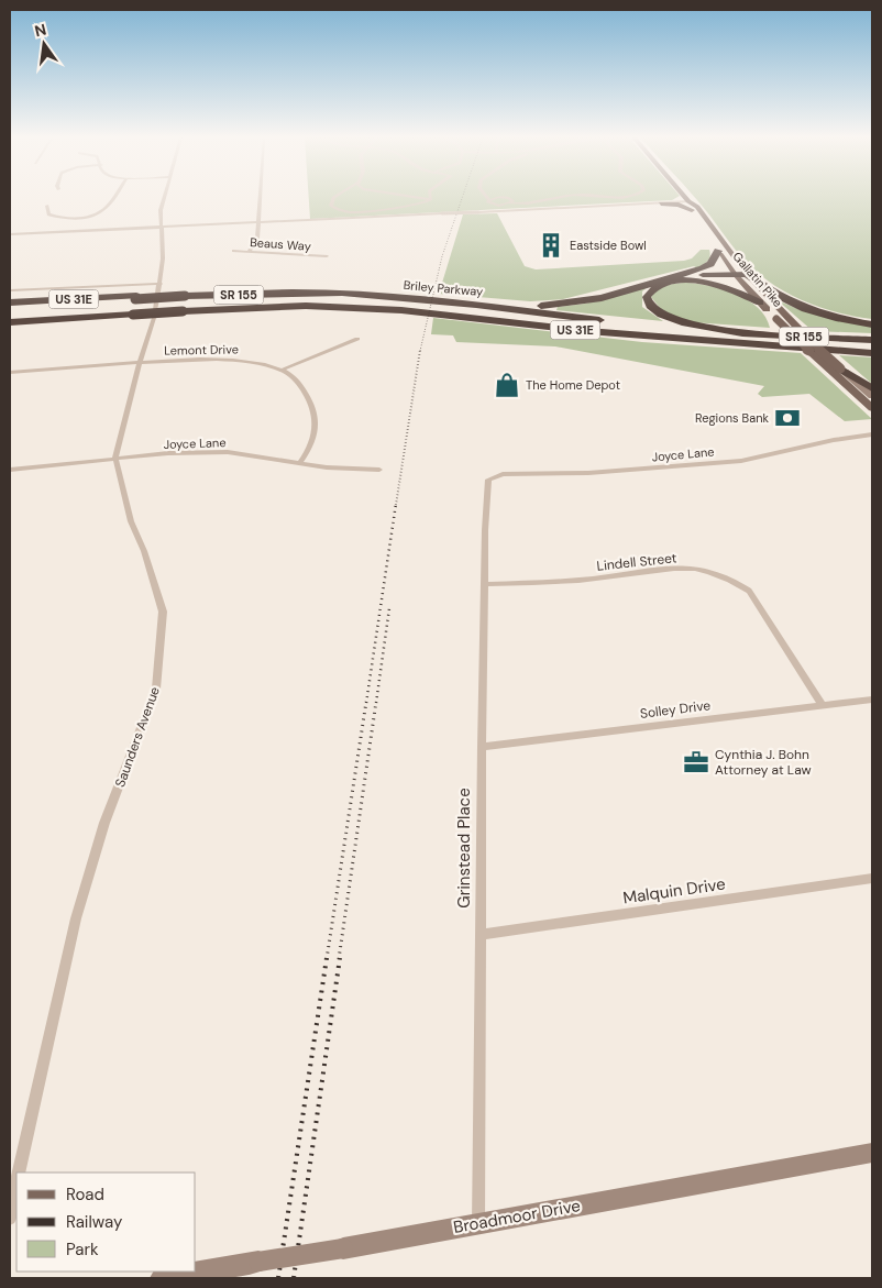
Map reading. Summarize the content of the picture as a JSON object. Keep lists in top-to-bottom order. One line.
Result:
{"streets":{"highway":["Briley Parkway","SR 155","US 31E"],"main road":["Gallatin Pike","Broadmoor Drive"],"street":["Beaus Way","Lemont Drive","Joyce Lane","Lindell Street","Solley Drive","Saunders Avenue","Grinstead Place","Malquin Drive"]},"crossings":[["Gallatin Pike","US 31E"],["Briley Parkway","US 31E"],["Lemont Drive","Joyce Lane"],["Lemont Drive","Saunders Avenue"],["Joyce Lane","Saunders Avenue"],["Joyce Lane","Grinstead Place"],["Lindell Street","Solley Drive"],["Lindell Street","Grinstead Place"],["Solley Drive","Grinstead Place"],["Grinstead Place","Malquin Drive"],["Grinstead Place","Broadmoor Drive"]],"places":{"building":["Eastside Bowl"],"shop":["The Home Depot"],"bank":["Regions Bank"],"office":["Cynthia J. Bohn Attorney at Law"]},"legend":["Road","Railway","Park"],"north":"top"}
